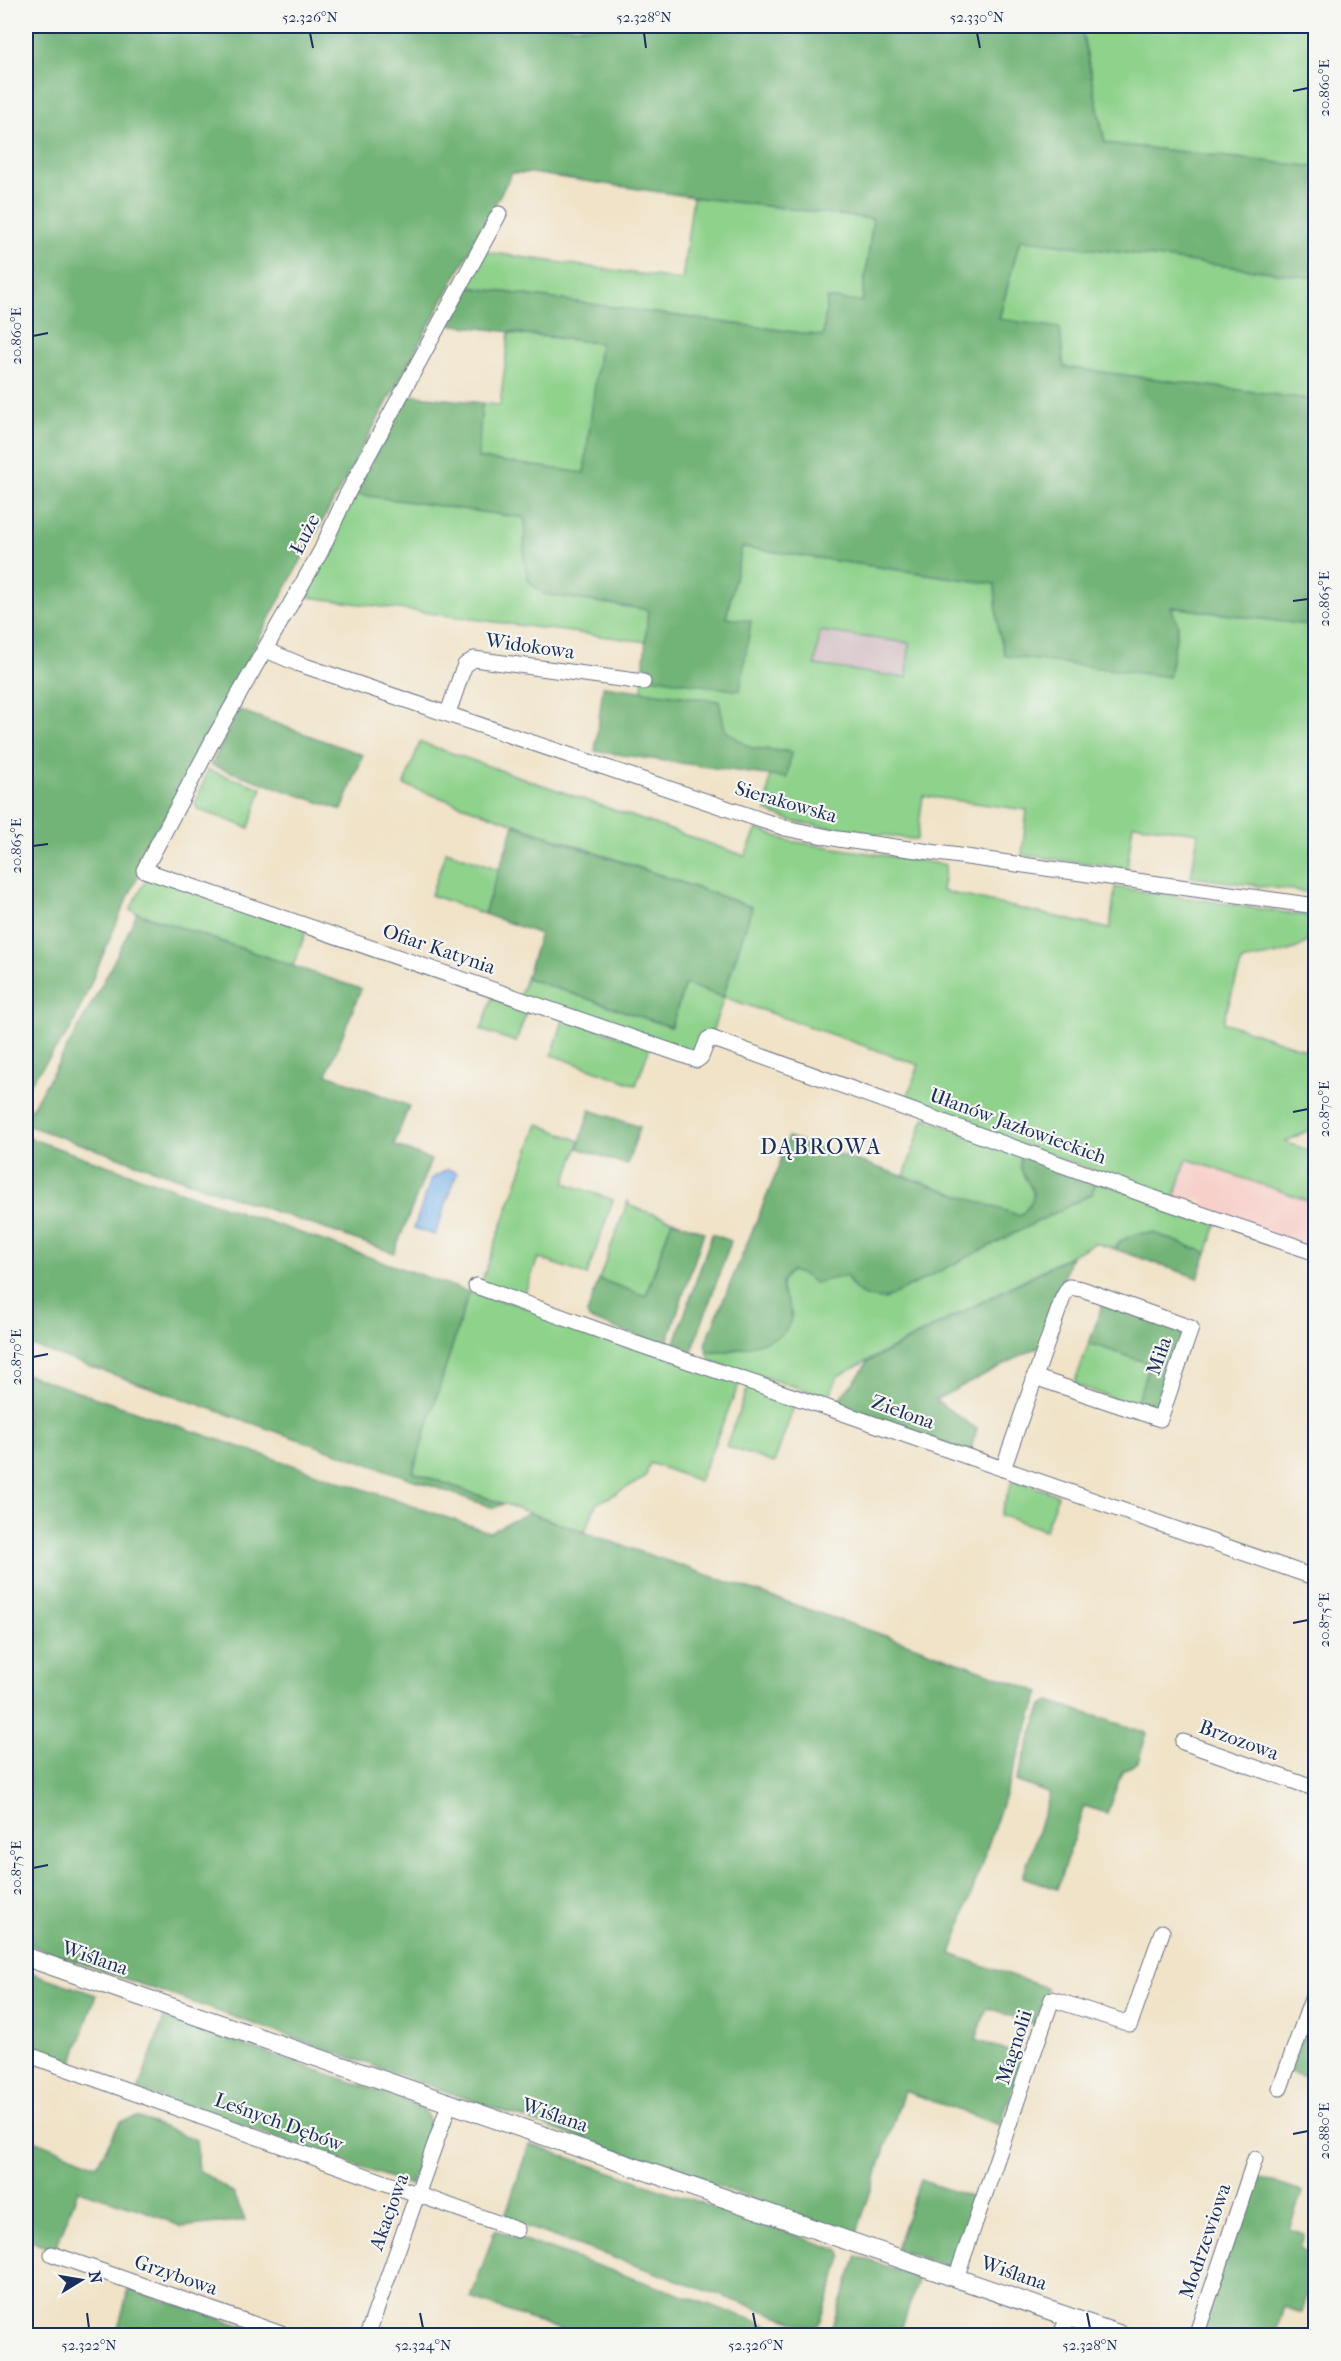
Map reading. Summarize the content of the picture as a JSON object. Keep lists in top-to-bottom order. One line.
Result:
{"streets":{"main road":["Wiślana"],"street":["Łuże","Widokowa","Sierakowska","Ofiar Katynia","Ułanów Jazłowieckich","Miła","Zielona","Brzozowa","Magnolii","Leśnych Dębów","Akacjowa","Modrzewiowa","Grzybowa"]},"crossings":[["Łuże","Sierakowska"],["Łuże","Ofiar Katynia"],["Widokowa","Sierakowska"],["Ofiar Katynia","Ułanów Jazłowieckich"],["Miła","Zielona"],["Wiślana","Magnolii"],["Wiślana","Akacjowa"],["Leśnych Dębów","Akacjowa"]],"districts":["DĄBROWA"],"north":"right","coordinates":["52.326°N","52.328°N","52.330°N","20.860°E","20.865°E","20.870°E","20.875°E","20.880°E","52.322°N","52.324°N"]}
